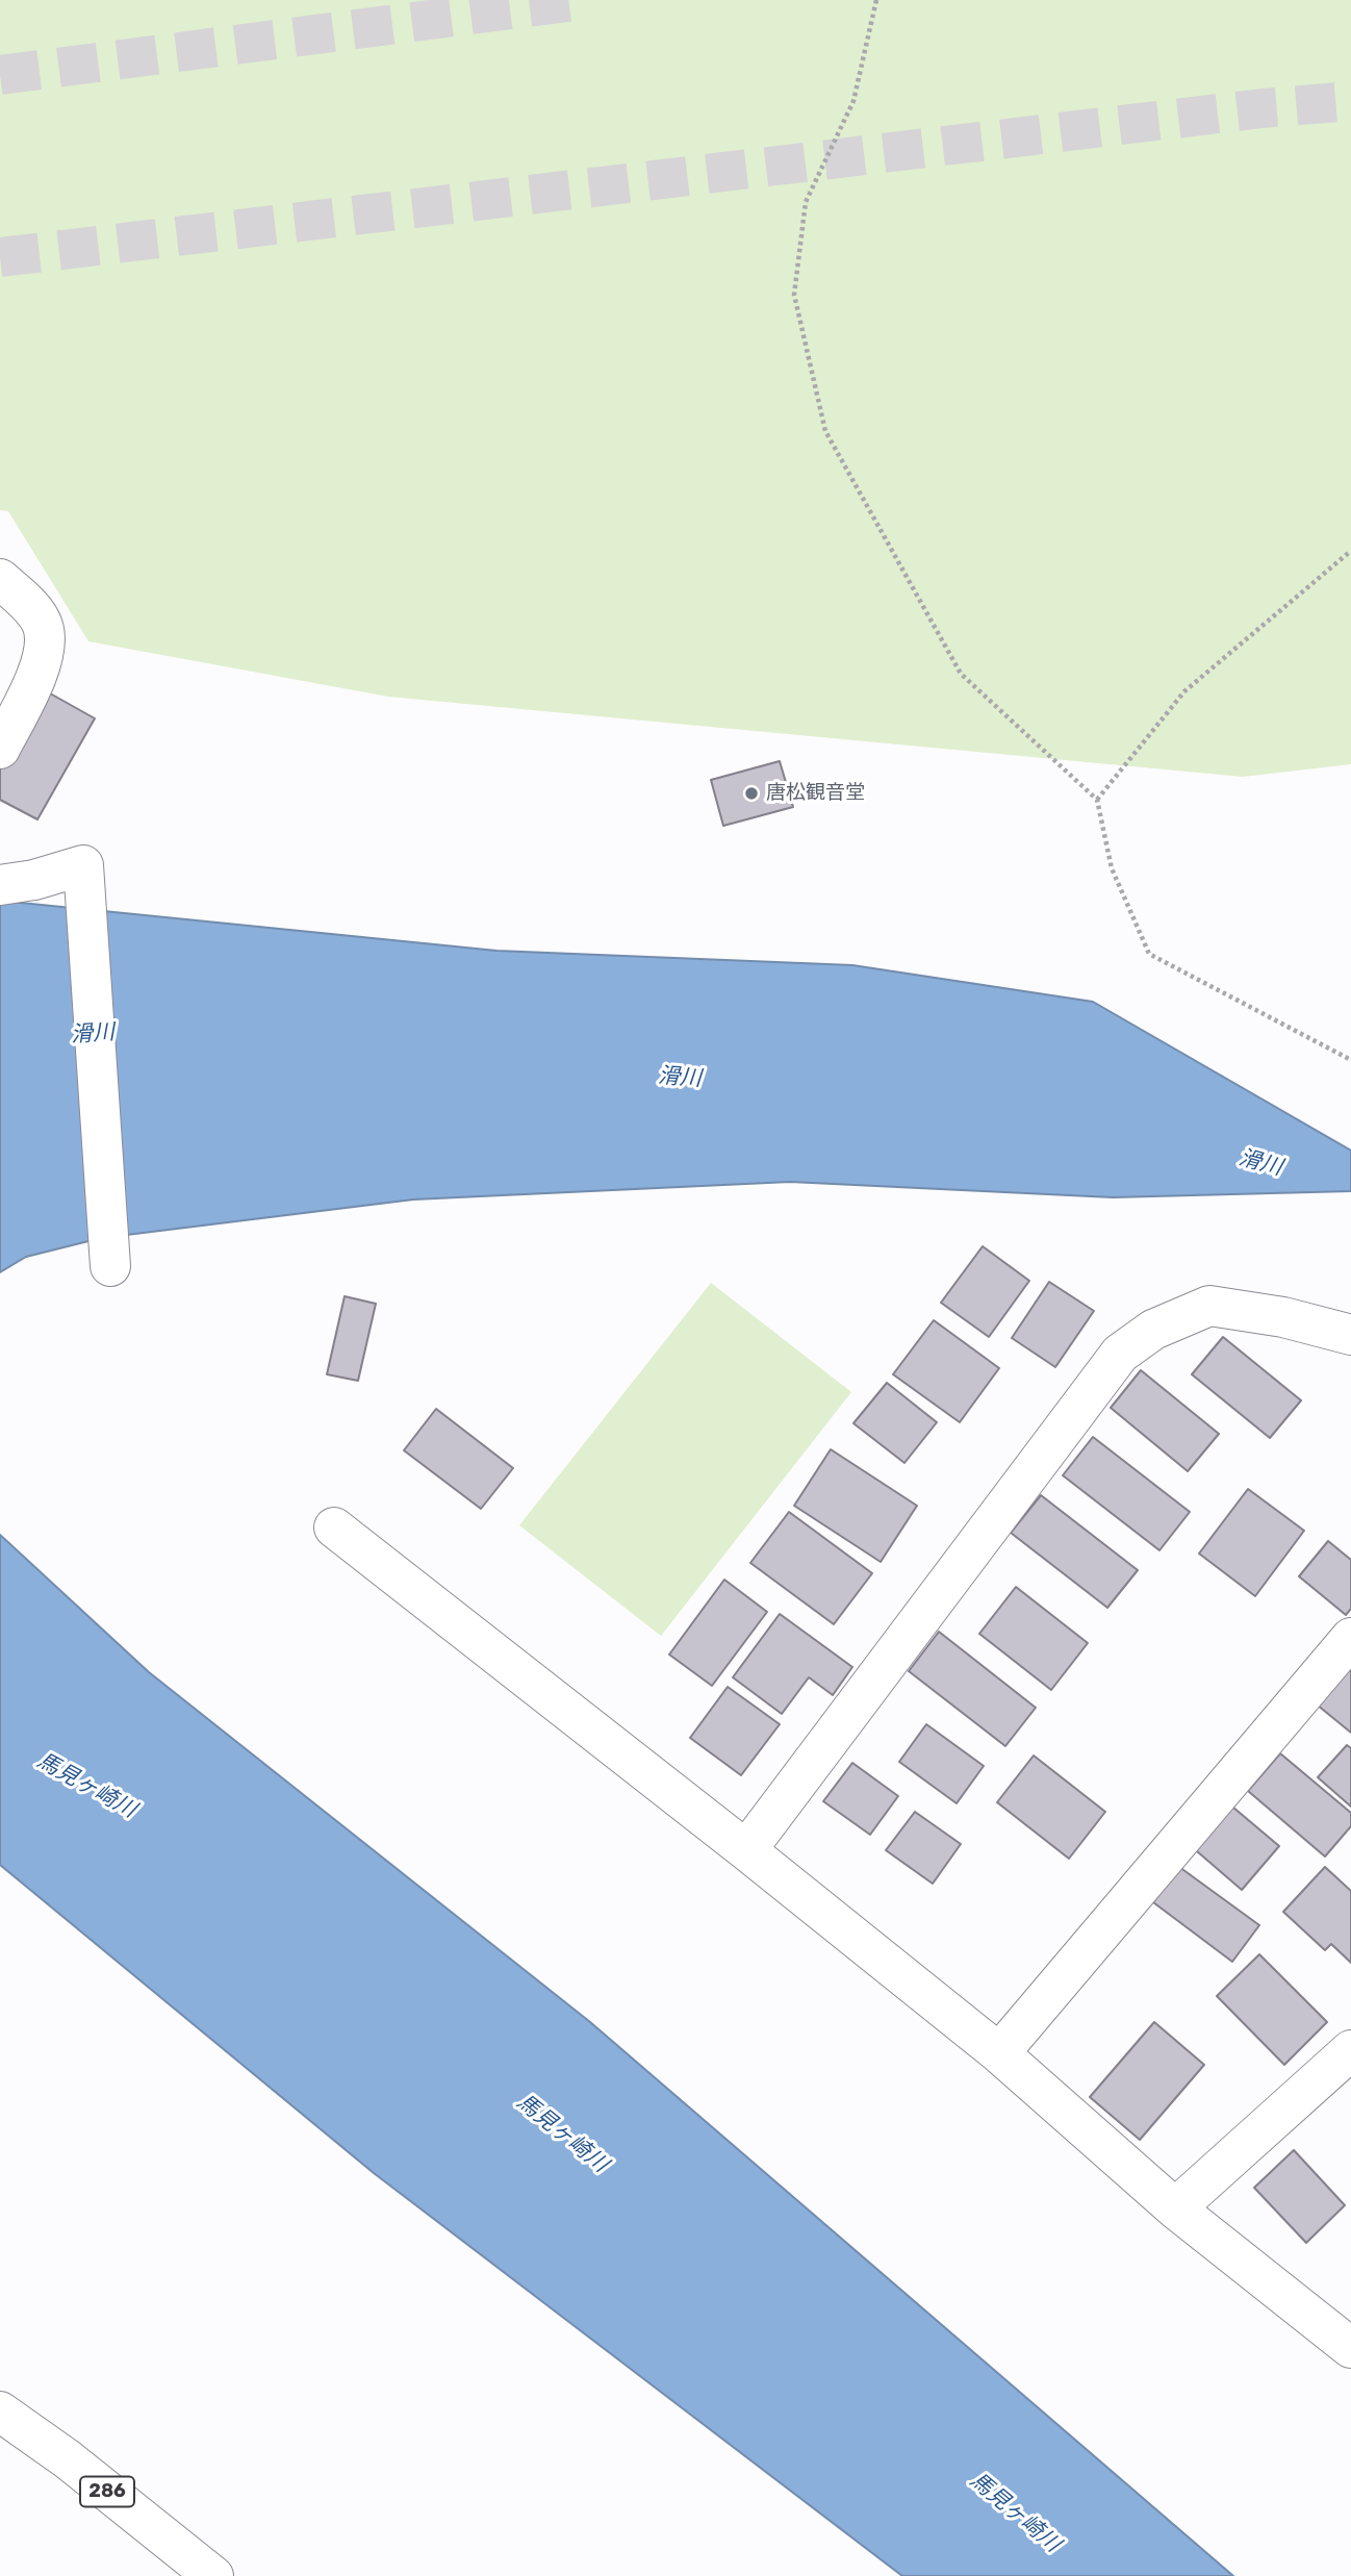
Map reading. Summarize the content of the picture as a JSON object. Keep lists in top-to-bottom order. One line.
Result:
{"streets":{"main road":["286"]},"water":["滑川","馬見ヶ崎川"],"places":["唐松観音堂"]}
